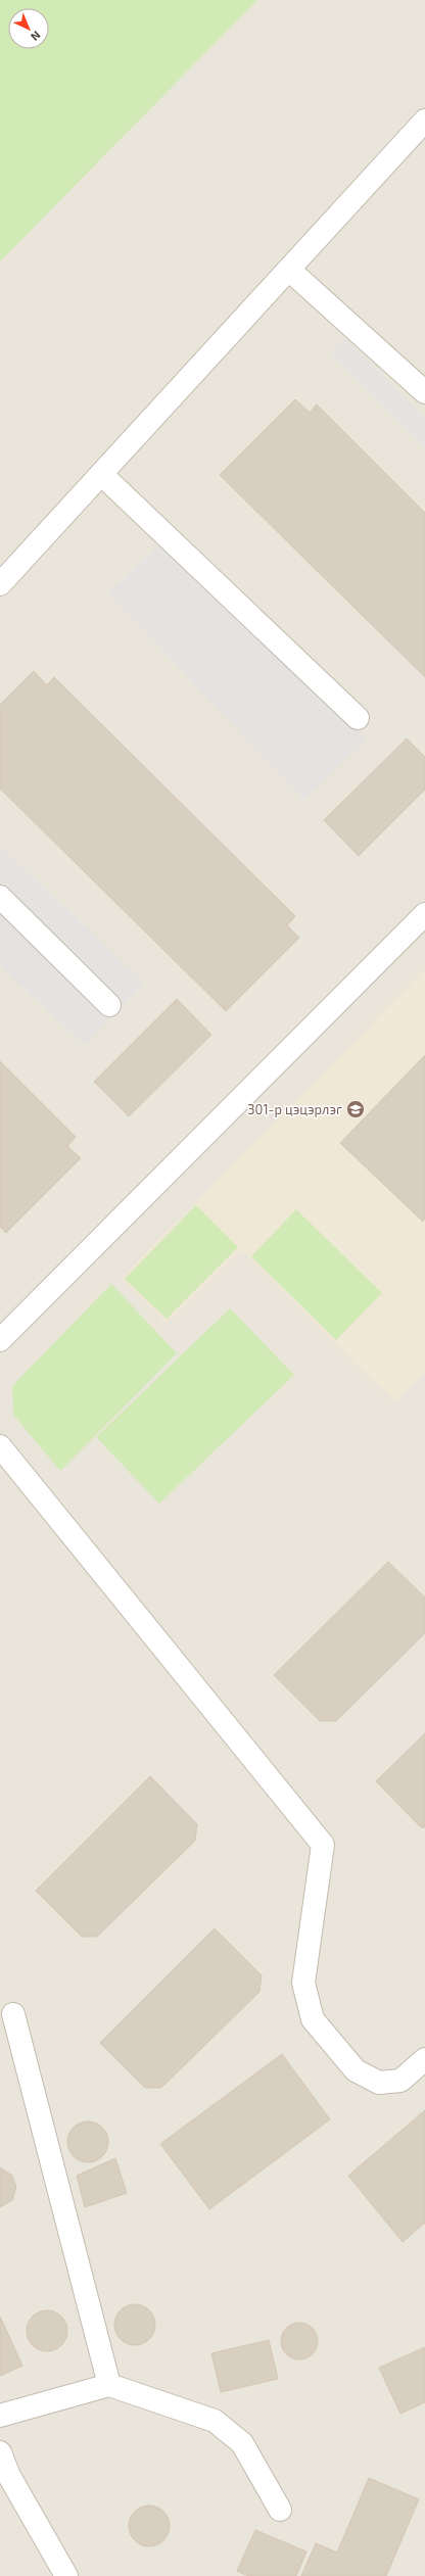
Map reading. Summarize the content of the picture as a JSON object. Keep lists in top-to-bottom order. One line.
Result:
{"places":{"school or university":["301-р цэцэрлэг"]},"north":"bottom right"}
